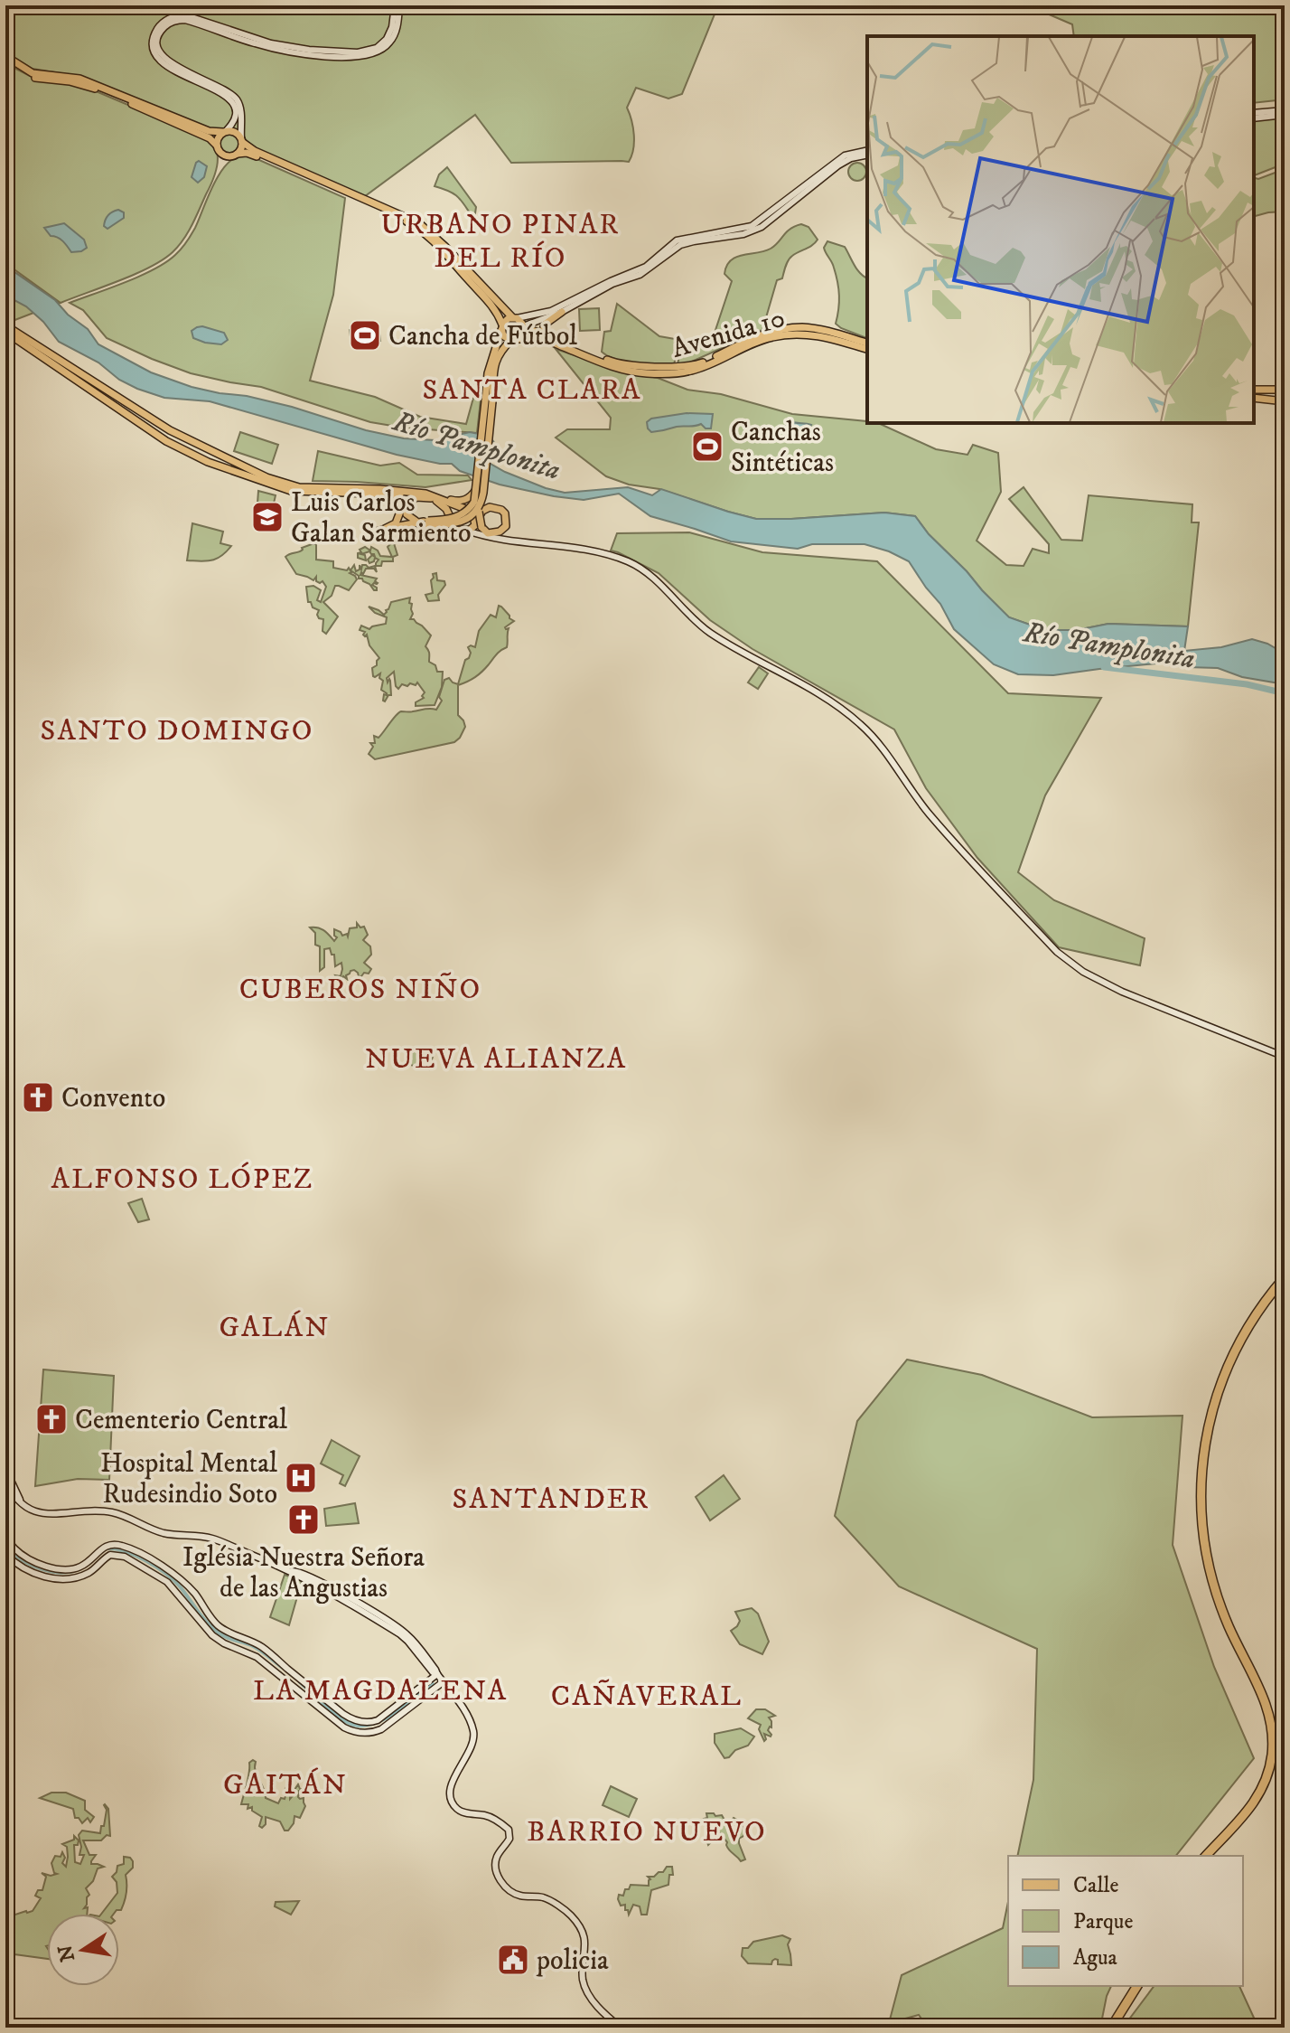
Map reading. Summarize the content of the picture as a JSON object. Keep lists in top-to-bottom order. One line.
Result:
{"streets":{"main road":["Avenida 10"]},"districts":["URBANO PINAR DEL RÍO","SANTA CLARA","SANTO DOMINGO","CUBEROS NIÑO","NUEVA ALIANZA","ALFONSO LÓPEZ","GALÁN","SANTANDER","LA MAGDALENA","CAÑAVERAL","GAITÁN","BARRIO NUEVO"],"water":["Río Pamplonita"],"places":{"sports":["Cancha de Fútbol","Canchas Sintéticas"],"school or university":["Luis Carlos Galan Sarmiento"],"church":["Convento","Cementerio Central","Iglésia Nuestra Señora de las Angustias"],"hospital":["Hospital Mental Rudesindio Soto"],"public building":["policia"]},"legend":["Calle","Parque","Agua"],"north":"left"}
